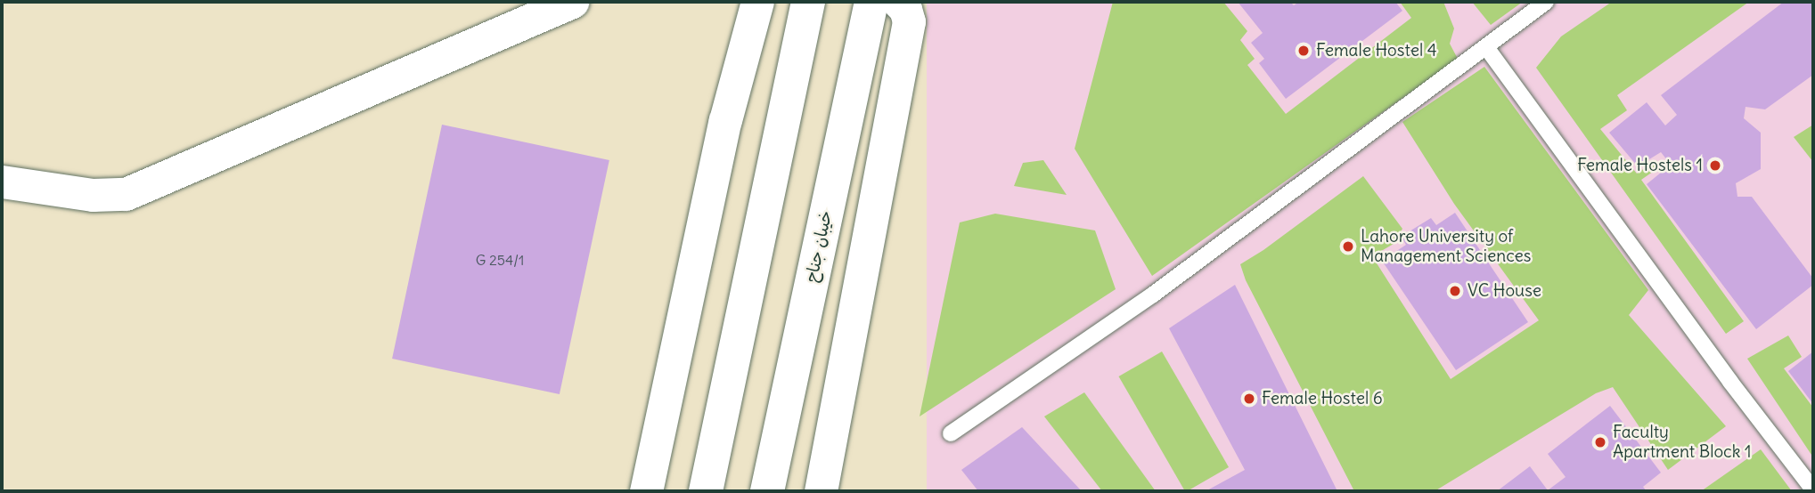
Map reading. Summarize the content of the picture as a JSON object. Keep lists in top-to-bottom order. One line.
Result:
{"streets":{"main road":["خیبان جناح"]},"places":["Female Hostel 4","Female Hostels 1","Lahore University of Management Sciences","VC House","Female Hostel 6","Faculty Apartment Block 1"],"house_numbers":["G 254/1"]}
